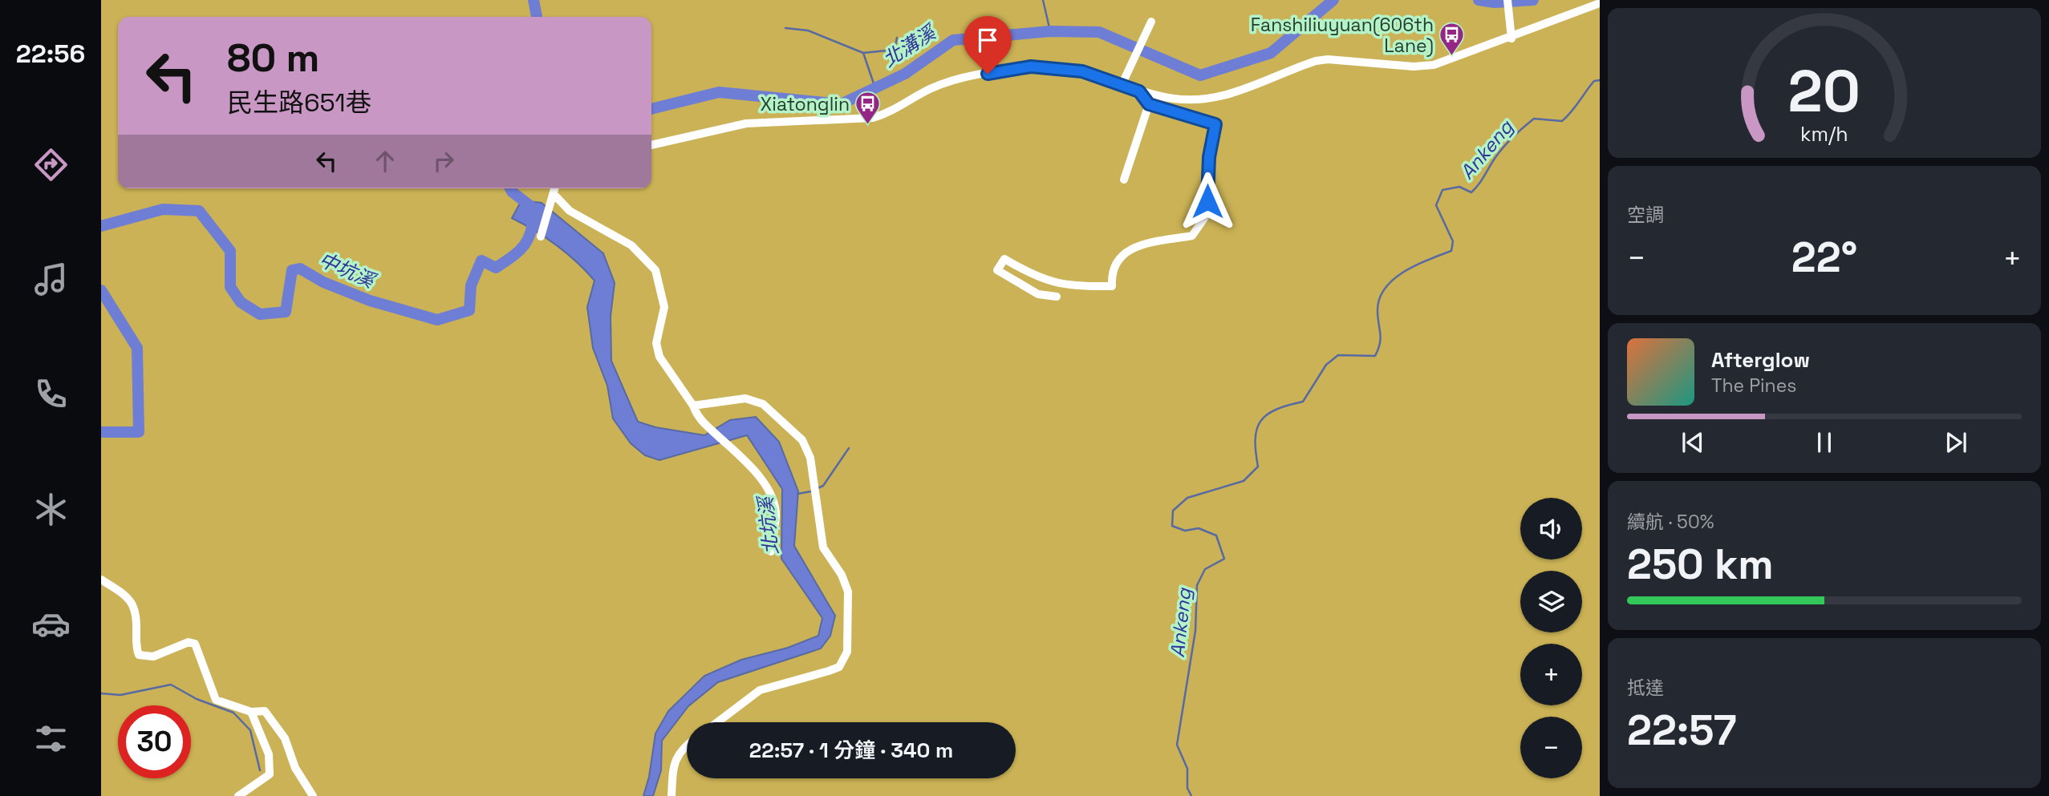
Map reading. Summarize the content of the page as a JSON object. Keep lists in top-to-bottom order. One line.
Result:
{"water":["北溝溪","Ankeng","中坑溪","北坑溪"],"places":{"bus stop":["Fanshiliuyuan(606th Lane)","Xiatonglin"]},"page":{"tabs":"22:56","turn":["80 m","民生路651巷"],"tile":["空調",["續航 · 50%","250 km"],["抵達","22:57"]],"heat":["−","22°","+"],"song":["Afterglow","The Pines"],"map_buttons":["+","−"],"limit":"30","trip":"22:57 · 1 分鐘 · 340 m","gauge":["20","km/h"]}}
